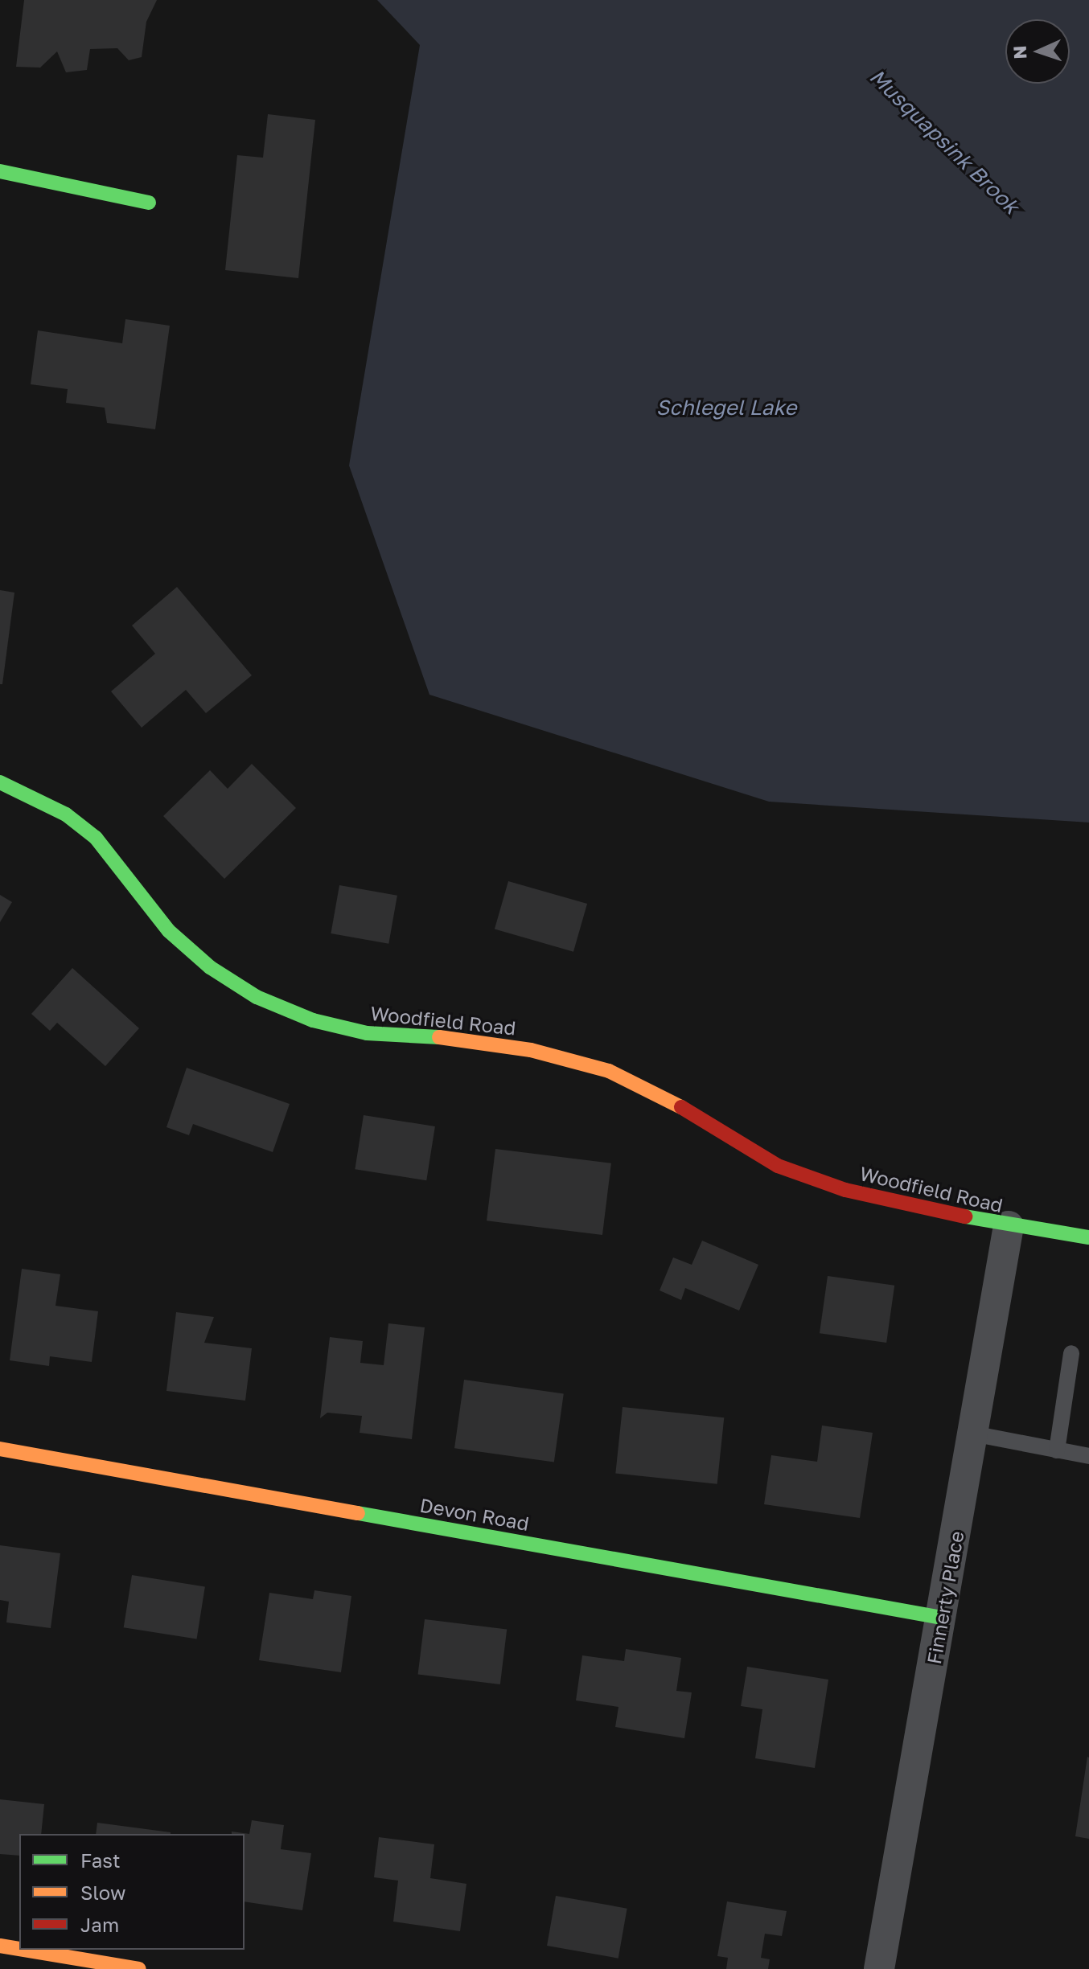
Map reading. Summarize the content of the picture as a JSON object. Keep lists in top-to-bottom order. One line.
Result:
{"streets":{"street":["Woodfield Road","Devon Road","Finnerty Place"]},"crossings":[["Woodfield Road","Finnerty Place"],["Devon Road","Finnerty Place"]],"water":["Musquapsink Brook","Schlegel Lake"],"legend":["Fast","Slow","Jam"],"north":"left"}
